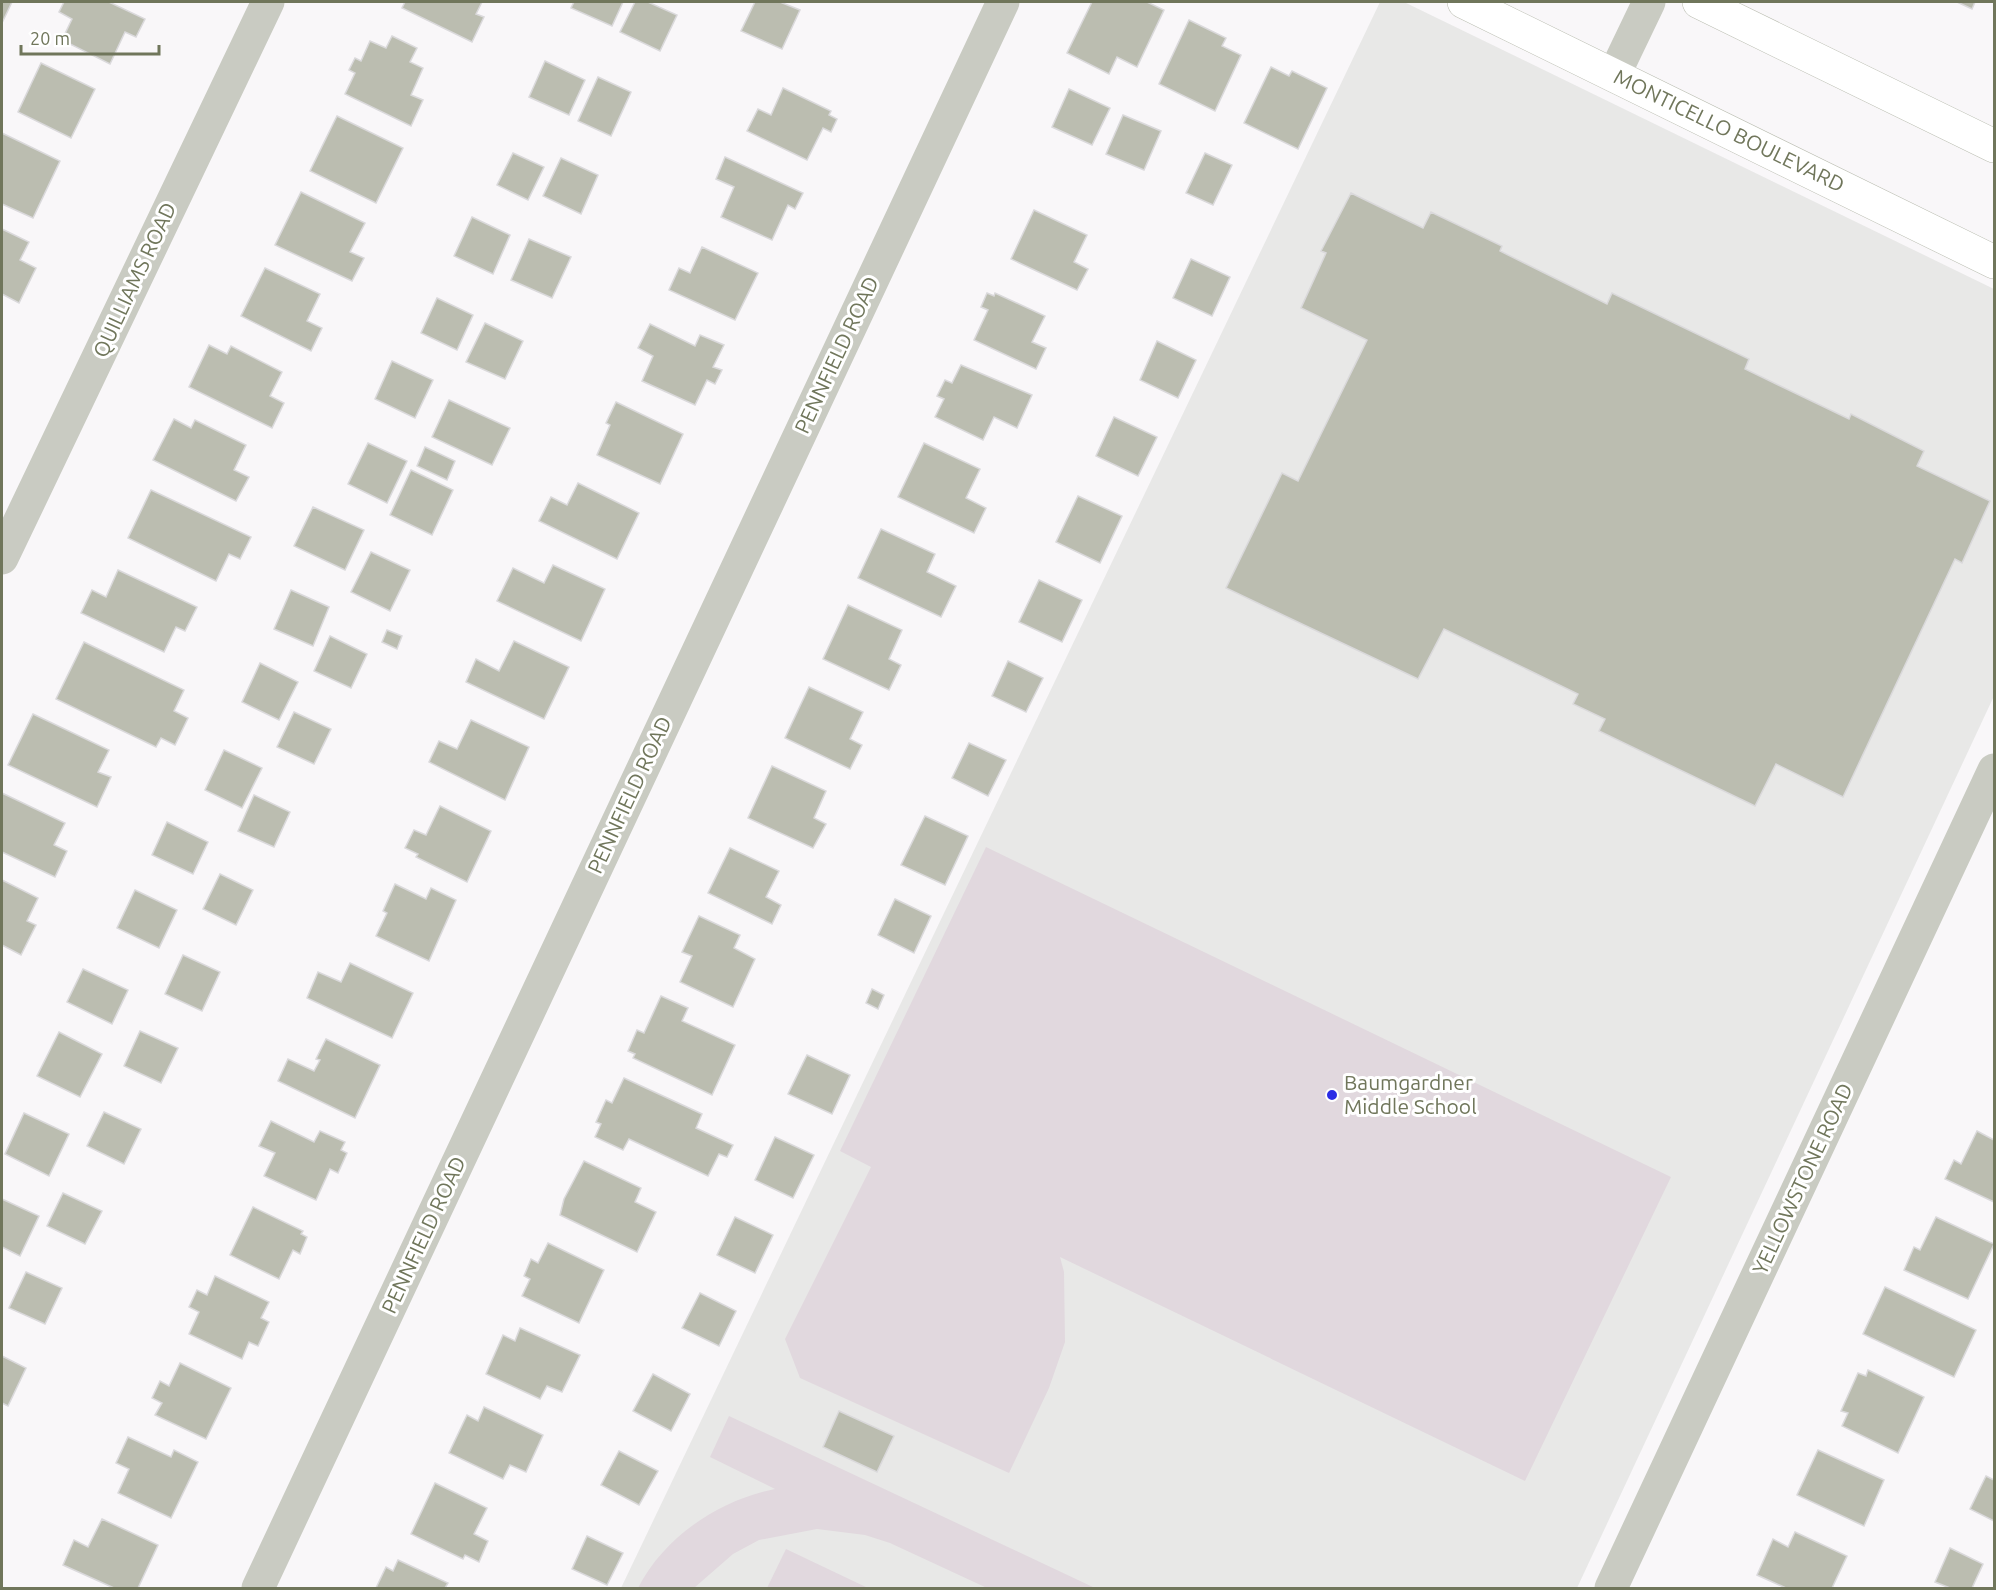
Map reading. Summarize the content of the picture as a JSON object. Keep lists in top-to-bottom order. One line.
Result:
{"streets":{"main road":["MONTICELLO BOULEVARD"],"street":["QUILLIAMS ROAD","PENNFIELD ROAD","YELLOWSTONE ROAD"]},"places":["Baumgardner Middle School"],"scale_bar":"20 m"}
